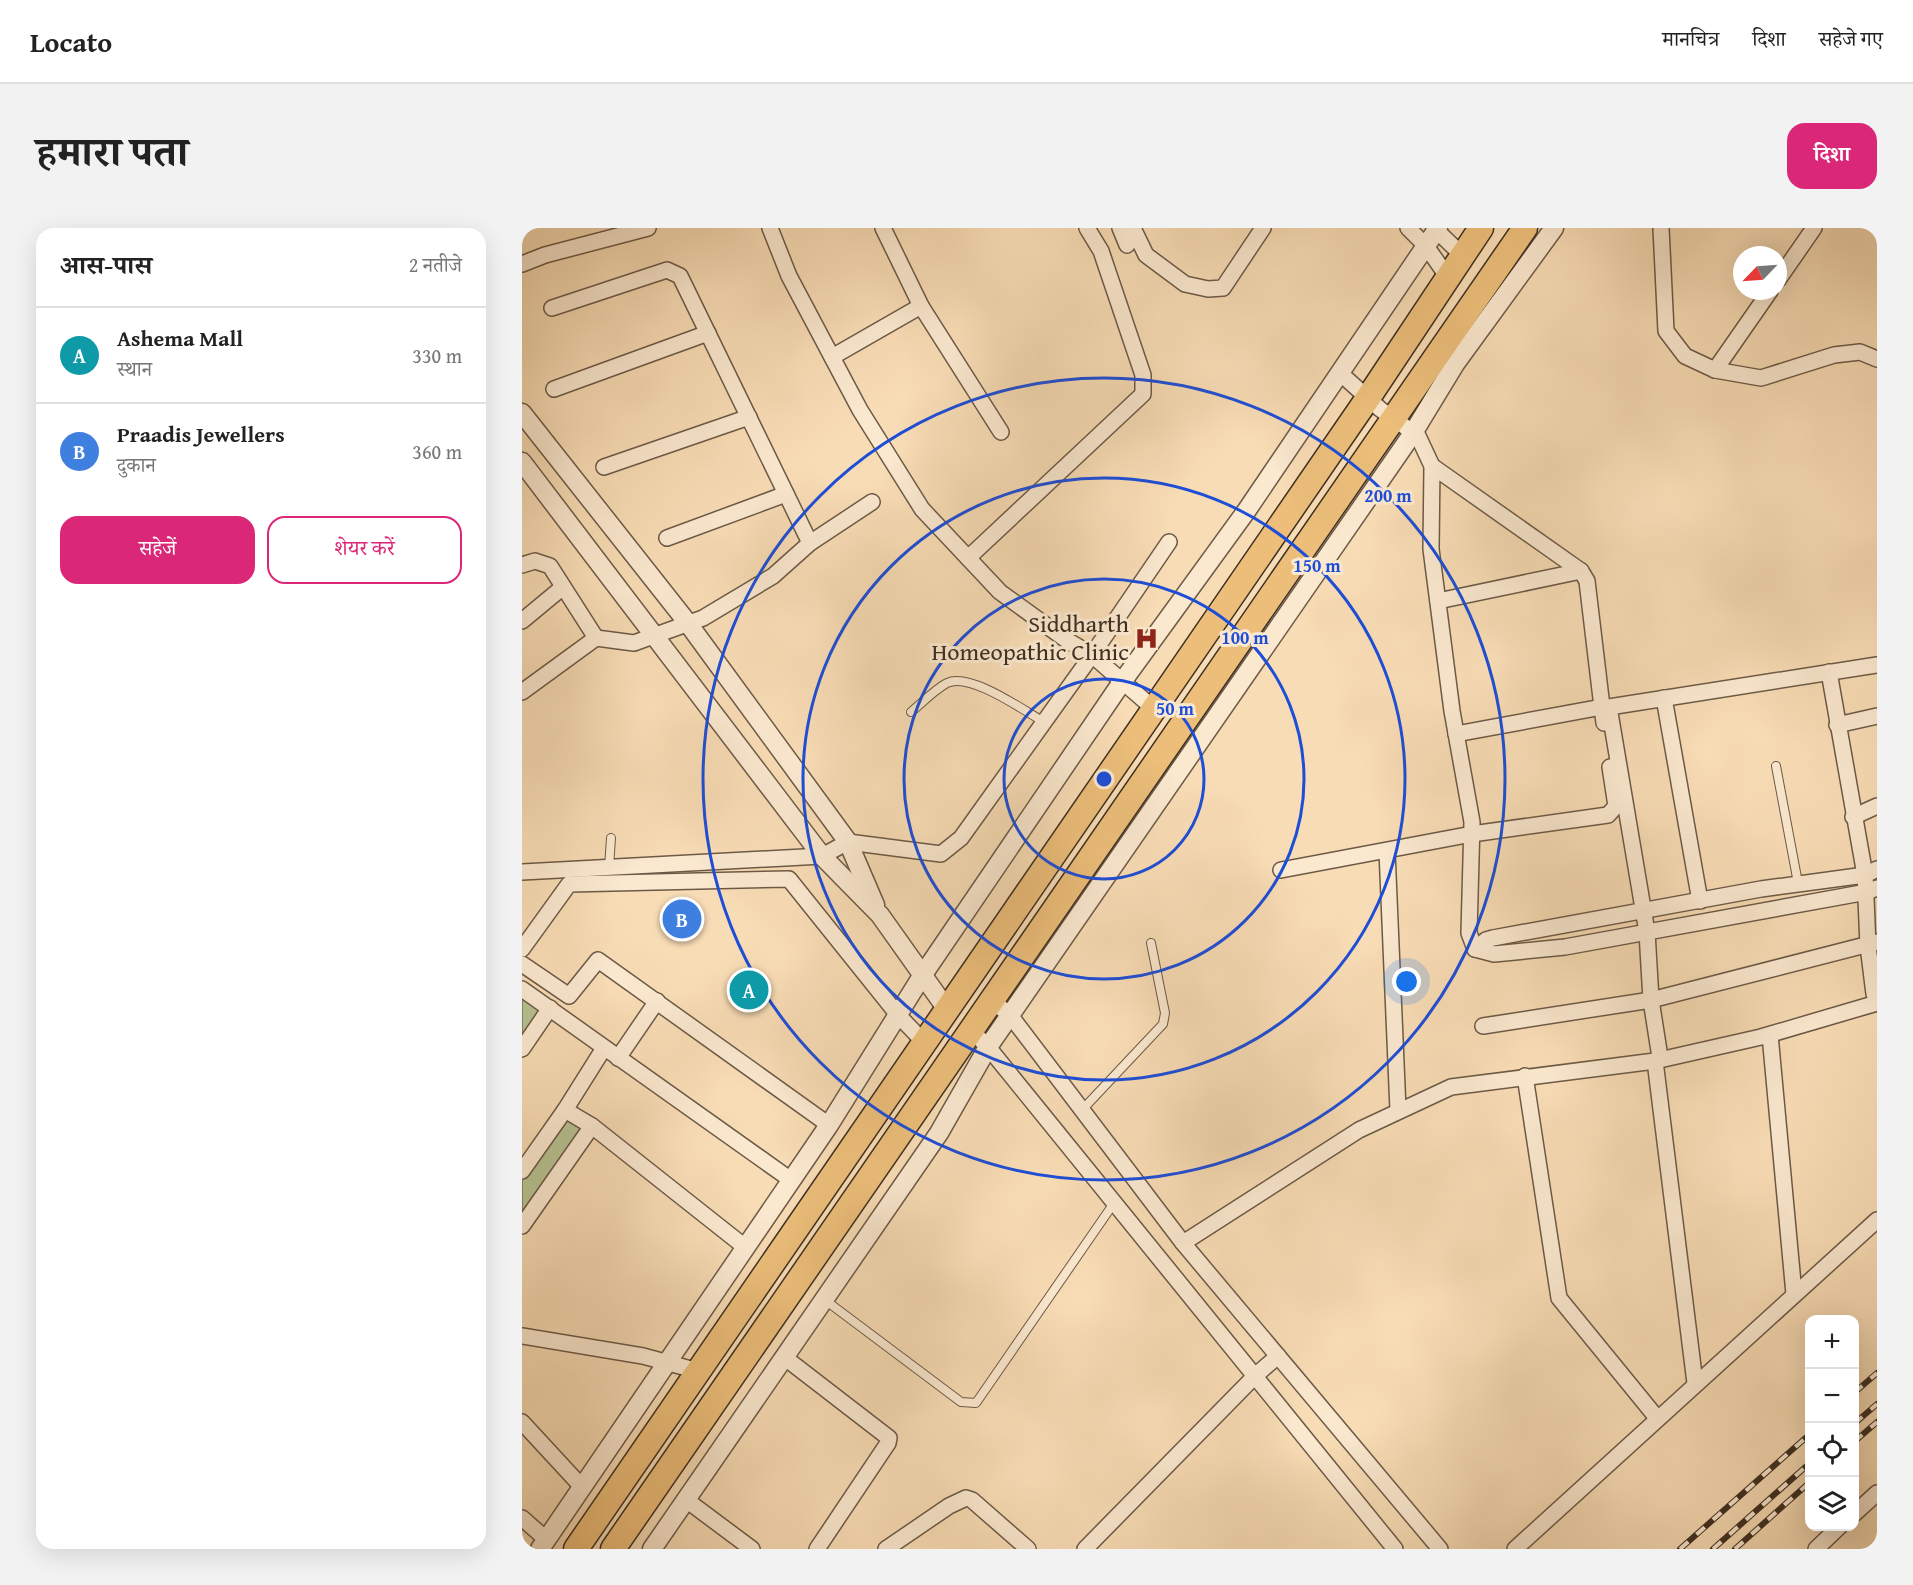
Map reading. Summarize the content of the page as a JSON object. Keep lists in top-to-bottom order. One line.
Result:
{"places":{"hospital":["Siddharth Homeopathic Clinic"]},"north":"bottom left","page":{"header":"Locato","nav":["मानचित्र","दिशा","सहेजे गए"],"title":"हमारा पता","buttons":["दिशा",["सहेजें","शेयर करें"]],"heading":["आस-पास","2 नतीजे"],"list":[{"mark":"A","name":"Ashema Mall","note":"स्थान","value":"330 m"},{"mark":"B","name":"Praadis Jewellers","note":"दुकान","value":"360 m"}],"pins":["B","A"],"map_buttons":["+","−"]},"rings":["200 m","150 m","100 m","50 m"]}
